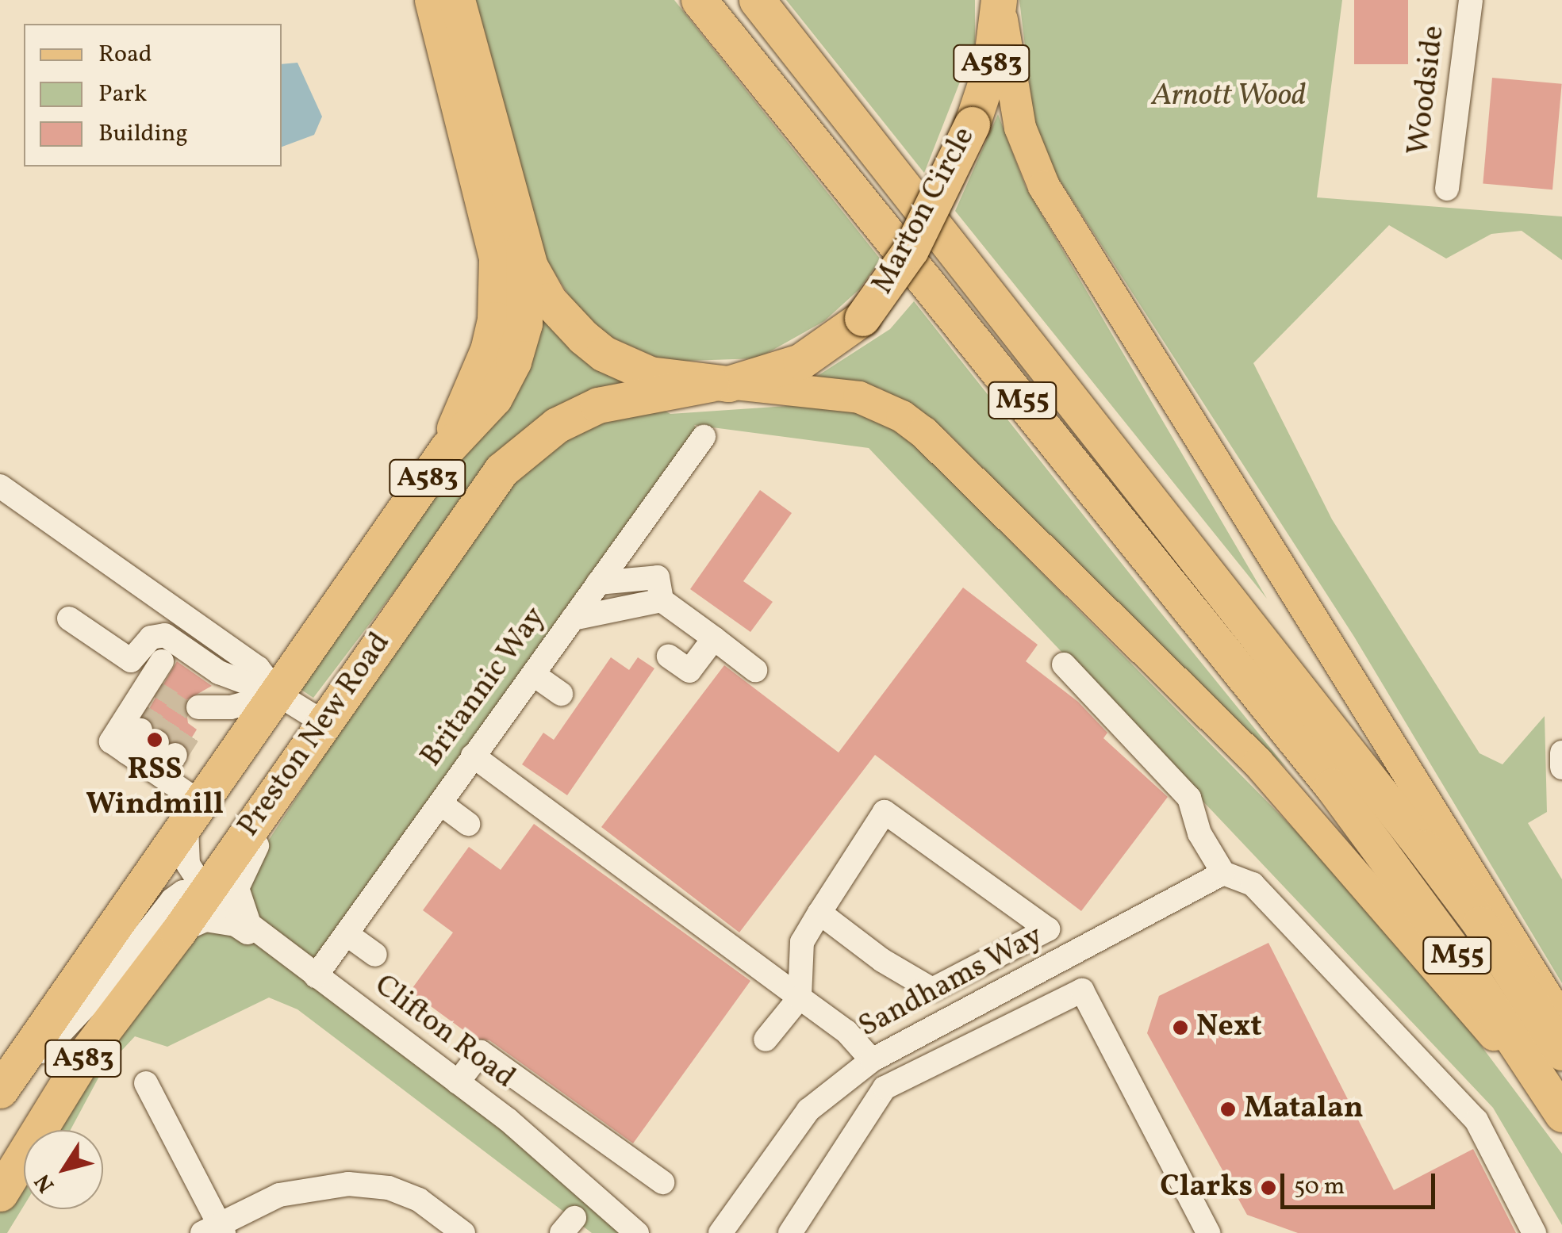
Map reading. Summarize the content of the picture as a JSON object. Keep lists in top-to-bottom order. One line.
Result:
{"streets":{"highway":["A583","Marton Circle","M55","Preston New Road"],"street":["Woodside","Britannic Way","Sandhams Way","Clifton Road"]},"crossings":[["A583","Preston New Road"],["A583","Clifton Road"],["Marton Circle","Preston New Road"],["Britannic Way","Clifton Road"],["Preston New Road","Clifton Road"]],"parks":["Arnott Wood"],"places":["RSS Windmill","Next","Matalan","Clarks"],"legend":["Road","Park","Building"],"scale_bar":"50 m","north":"bottom left"}
